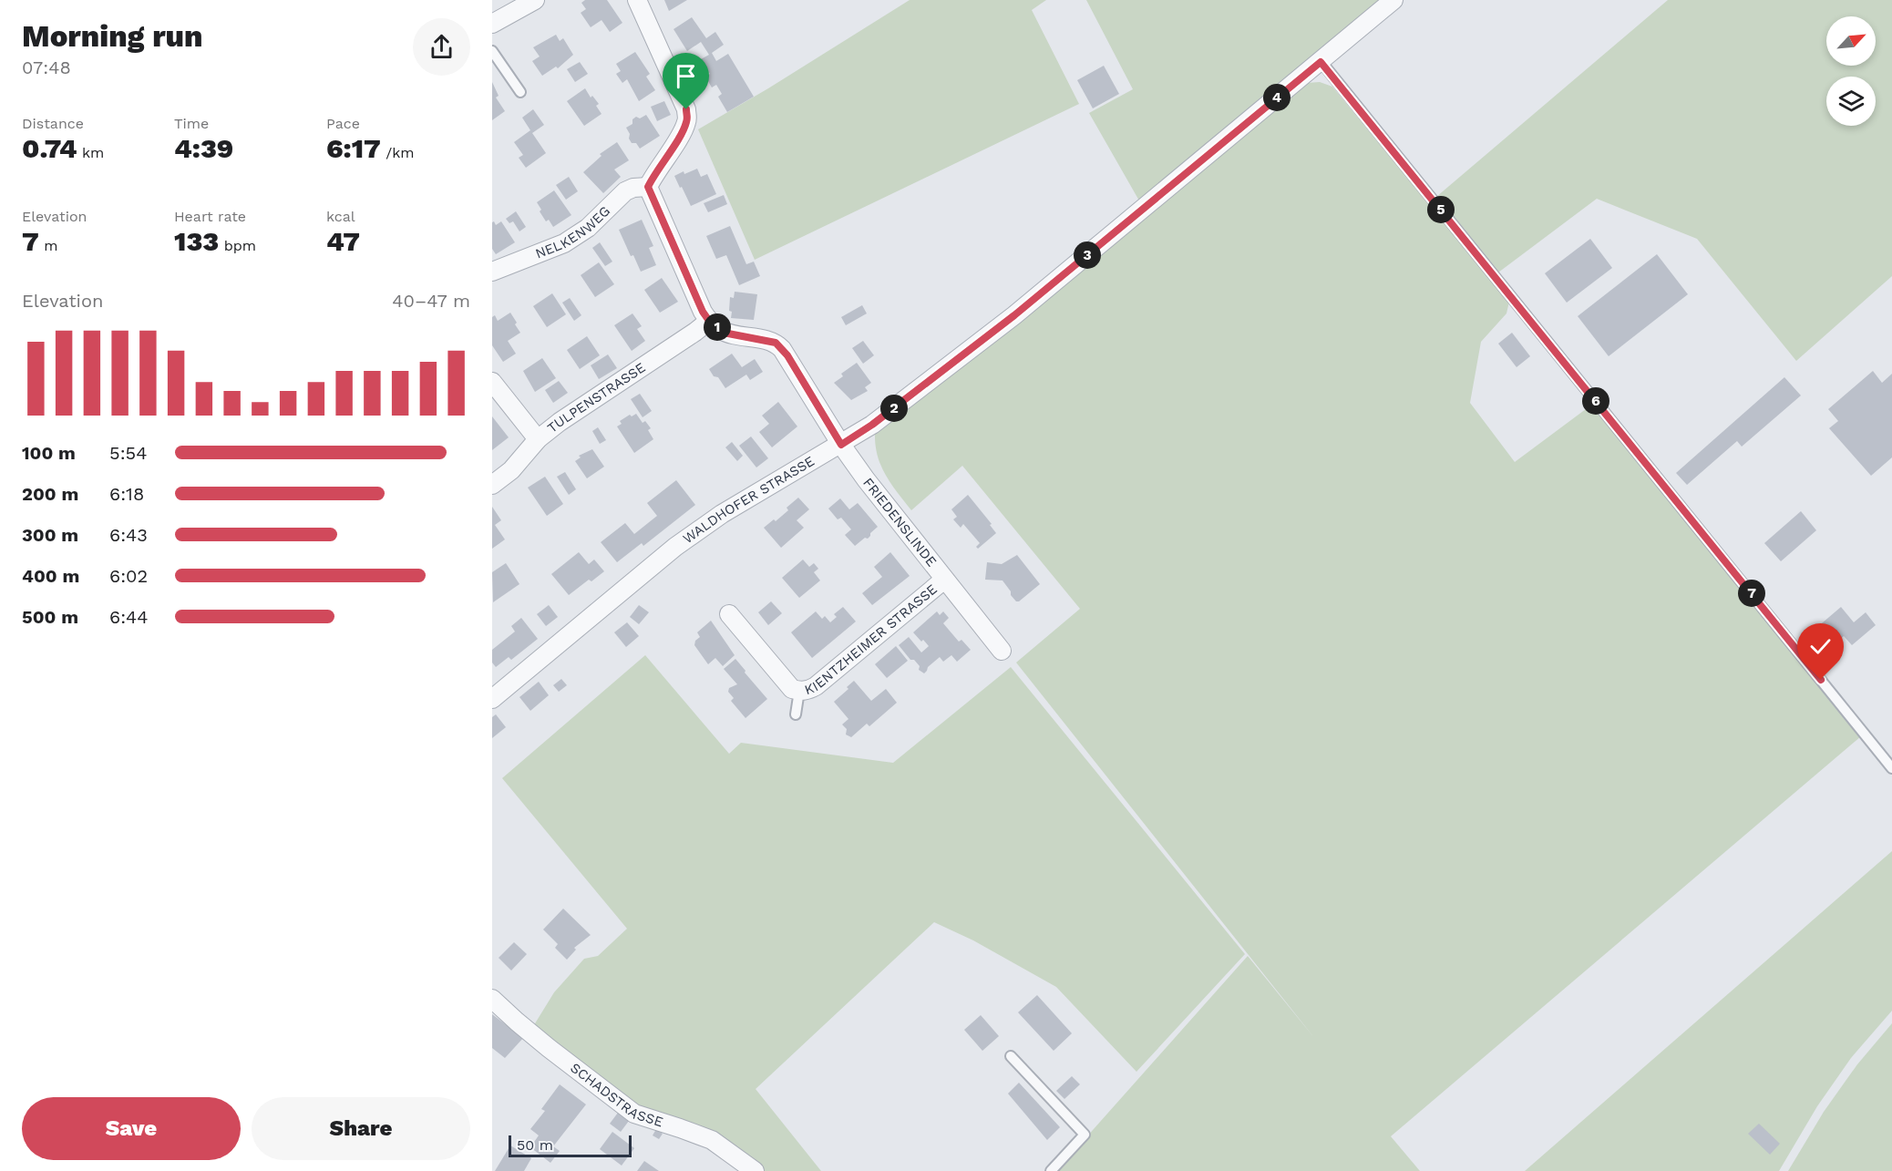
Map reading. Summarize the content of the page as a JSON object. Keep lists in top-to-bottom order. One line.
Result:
{"streets":{"street":["NELKENWEG","TULPENSTRASSE","WALDHOFER STRASSE","FRIEDENSLINDE","KIENTZHEIMER STRASSE","SCHADSTRASSE"]},"crossings":[["TULPENSTRASSE","FRIEDENSLINDE"],["WALDHOFER STRASSE","FRIEDENSLINDE"],["FRIEDENSLINDE","KIENTZHEIMER STRASSE"]],"scale_bar":"50 m","north":"top right","page":{"heading":["Morning run","07:48"],"pins":["4","5","3","1","6","2","7"],"stats":[["Distance","0.74 km"],["Time","4:39"],["Pace","6:17 /km"],["Elevation","7 m"],["Heart rate","133 bpm"],["kcal","47"]],"chart":["Elevation","40–47 m"],"list":[{"name":"100 m","note":"5:54"},{"name":"200 m","note":"6:18"},{"name":"300 m","note":"6:43"},{"name":"400 m","note":"6:02"},{"name":"500 m","note":"6:44"}],"buttons":["Save","Share"],"scale":"50 m"}}
